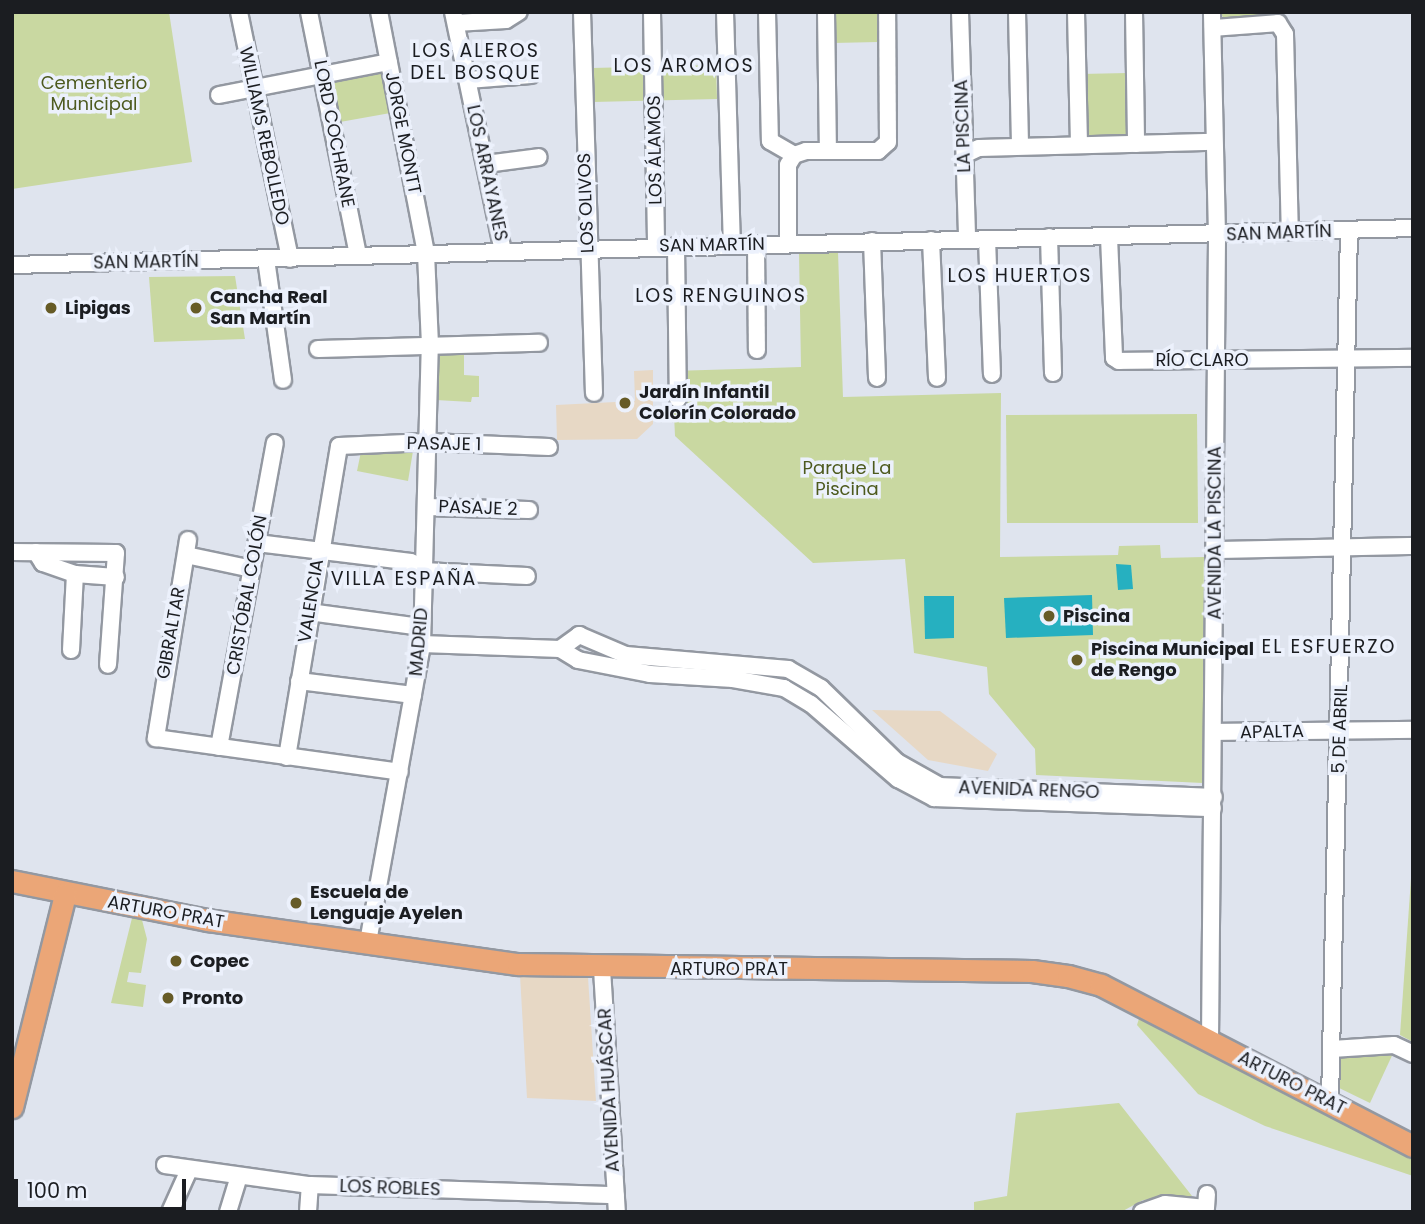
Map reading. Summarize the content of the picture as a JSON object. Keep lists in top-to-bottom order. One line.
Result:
{"streets":{"main road":["ARTURO PRAT"],"street":["LA PISCINA","JORGE MONTT","LORD COCHRANE","WILLIAMS REBOLLEDO","LOS ÁLAMOS","LOS ARRAYANES","LOS OLIVOS","SAN MARTÍN","RÍO CLARO","PASAJE 1","PASAJE 2","AVENIDA LA PISCINA","CRISTÓBAL COLÓN","VALENCIA","GIBRALTAR","MADRID","5 DE ABRIL","APALTA","AVENIDA RENGO","AVENIDA HUÁSCAR","LOS ROBLES"]},"crossings":[["LA PISCINA","SAN MARTÍN"],["JORGE MONTT","SAN MARTÍN"],["JORGE MONTT","MADRID"],["LORD COCHRANE","SAN MARTÍN"],["WILLIAMS REBOLLEDO","SAN MARTÍN"],["LOS ÁLAMOS","SAN MARTÍN"],["LOS ARRAYANES","SAN MARTÍN"],["LOS OLIVOS","SAN MARTÍN"],["SAN MARTÍN","RÍO CLARO"],["SAN MARTÍN","AVENIDA LA PISCINA"],["SAN MARTÍN","MADRID"],["SAN MARTÍN","5 DE ABRIL"],["RÍO CLARO","AVENIDA LA PISCINA"],["RÍO CLARO","5 DE ABRIL"],["PASAJE 1","VALENCIA"],["PASAJE 1","MADRID"],["PASAJE 2","MADRID"],["AVENIDA LA PISCINA","APALTA"],["AVENIDA LA PISCINA","AVENIDA RENGO"],["AVENIDA LA PISCINA","ARTURO PRAT"],["CRISTÓBAL COLÓN","GIBRALTAR"],["VALENCIA","AVENIDA RENGO"],["MADRID","AVENIDA RENGO"],["MADRID","ARTURO PRAT"],["5 DE ABRIL","APALTA"],["5 DE ABRIL","ARTURO PRAT"],["ARTURO PRAT","AVENIDA HUÁSCAR"],["AVENIDA HUÁSCAR","LOS ROBLES"]],"districts":["LOS ALEROS DEL BOSQUE","LOS AROMOS","LOS HUERTOS","LOS RENGUINOS","VILLA ESPAÑA","EL ESFUERZO"],"parks":["Cementerio Municipal","Parque La Piscina"],"places":["Lipigas","Cancha Real San Martín","Jardín Infantil Colorín Colorado","Piscina","Piscina Municipal de Rengo","Escuela de Lenguaje Ayelen","Copec","Pronto"],"scale_bar":"100 m"}
